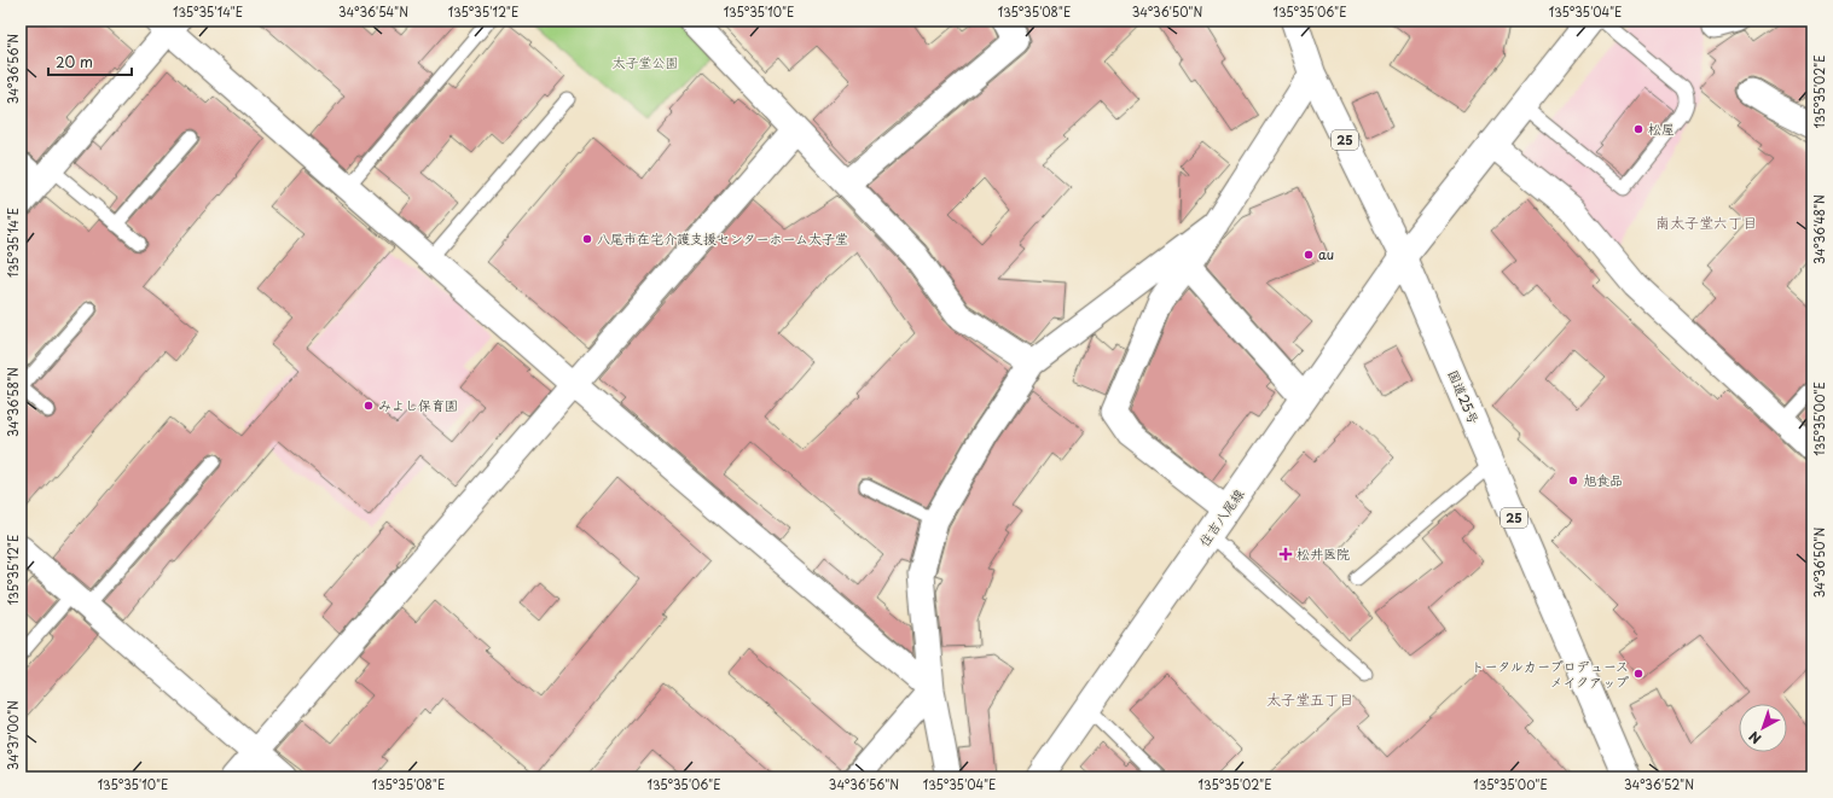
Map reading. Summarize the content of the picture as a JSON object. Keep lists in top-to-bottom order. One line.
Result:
{"streets":{"main road":["25","国道25号","住吉八尾線"]},"crossings":[["国道25号","住吉八尾線"]],"districts":["南太子堂六丁目","太子堂五丁目"],"parks":["太子堂公園"],"places":{"other":["松屋","八尾市在宅介護支援センターホーム太子堂","au","みよし保育園","旭食品","トータルカープロデュース メイクアップ"],"health":["松井医院"]},"scale_bar":"20 m","north":"bottom left","coordinates":["135°35'14\"E","34°36'54\"N","135°35'12\"E","135°35'10\"E","135°35'08\"E","34°36'50\"N","135°35'06\"E","135°35'04\"E","34°36'56\"N","135°35'02\"E","34°36'48\"N","34°36'58\"N","135°35'00\"E","34°37'00\"N","34°36'52\"N"]}
